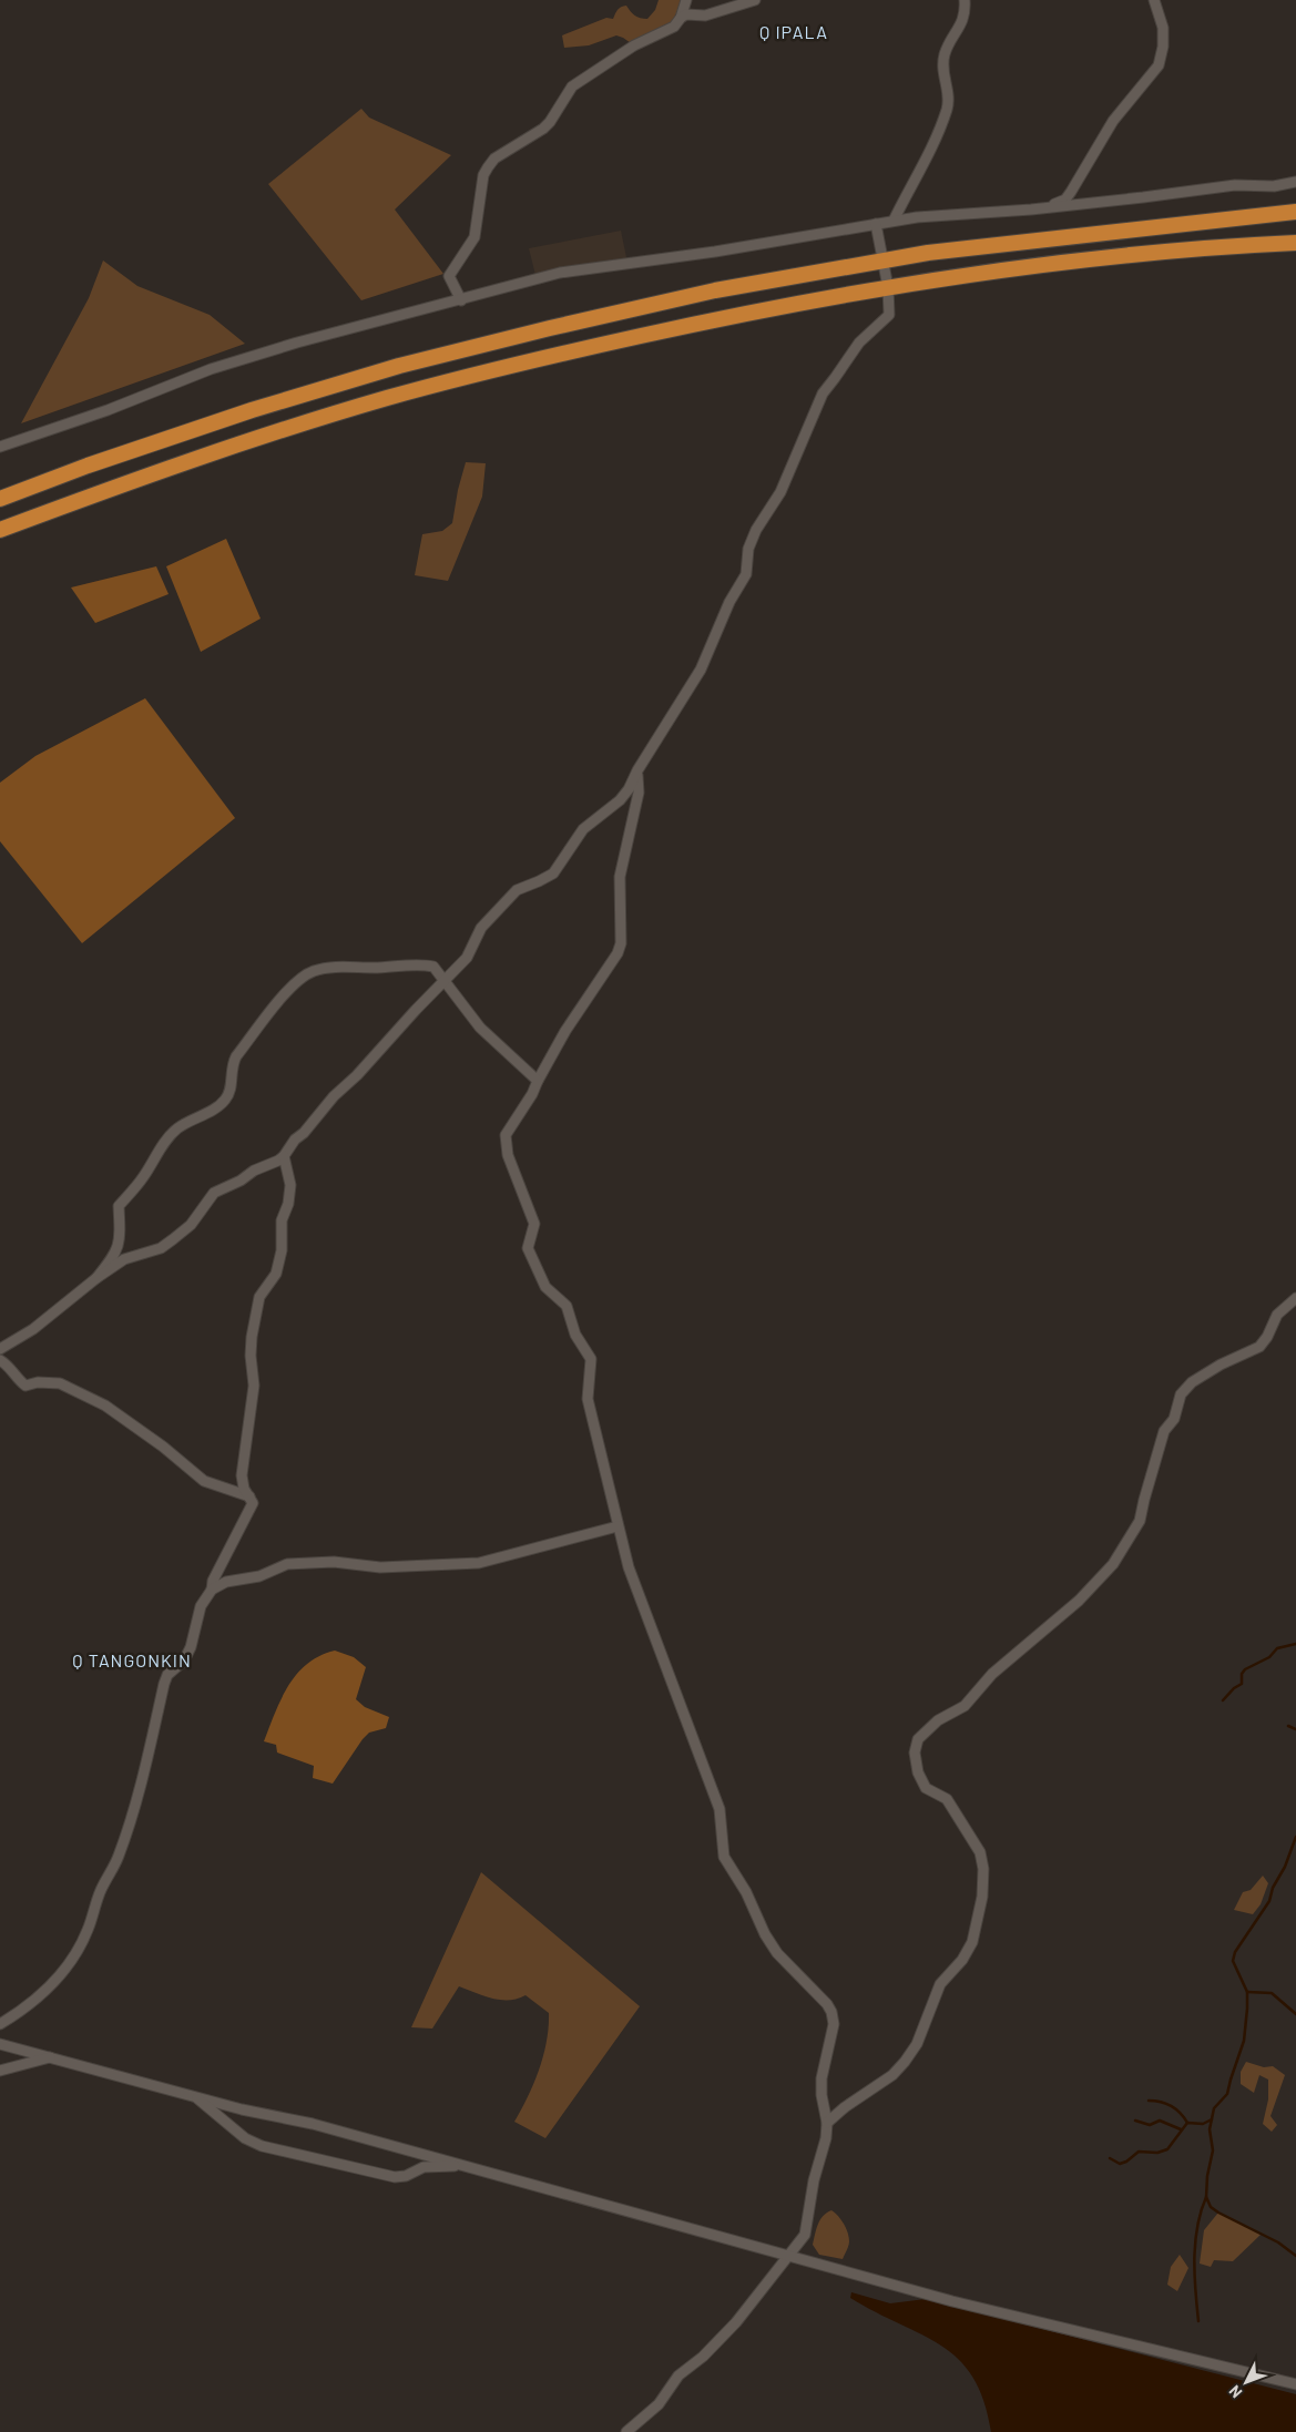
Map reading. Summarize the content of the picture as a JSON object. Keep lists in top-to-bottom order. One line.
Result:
{"districts":["Q IPALA","Q TANGONKIN"],"north":"bottom left"}
